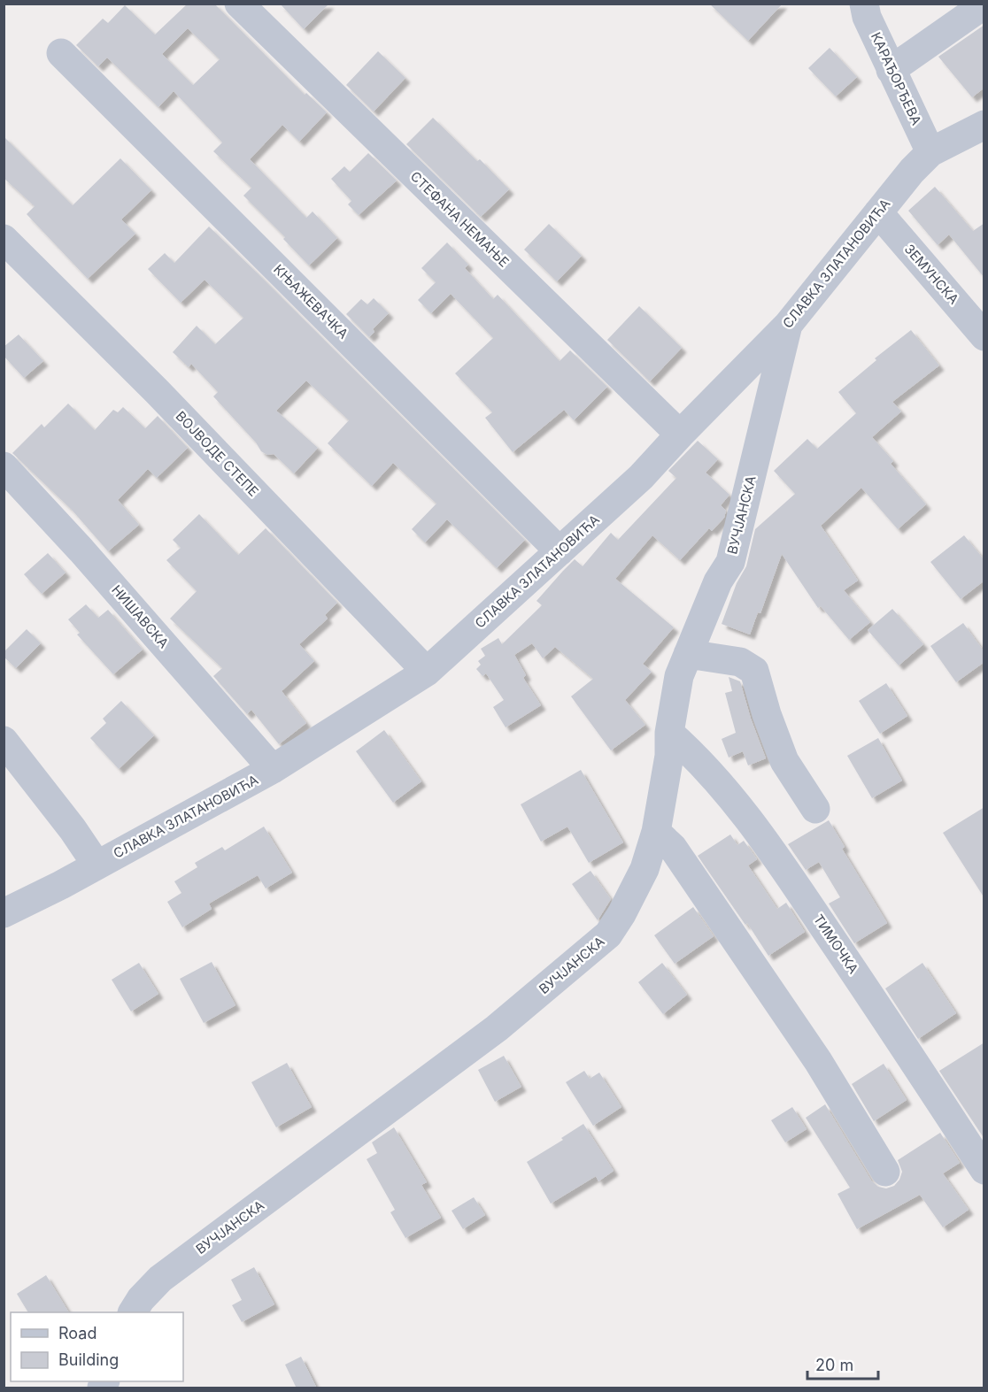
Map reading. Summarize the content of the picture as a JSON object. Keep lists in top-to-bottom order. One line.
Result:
{"streets":{"street":["КАРАЂОРЂЕВА","СТЕФАНА НЕМАЊЕ","СЛАВКА ЗЛАТАНОВИЋА","ЗЕМУНСКА","КЊАЖЕВАЧКА","ВОЈВОДЕ СТЕПЕ","ВУЧЈАНСКА","НИШАВСКА","ТИМОЧКА"]},"crossings":[["КАРАЂОРЂЕВА","СЛАВКА ЗЛАТАНОВИЋА"],["СТЕФАНА НЕМАЊЕ","СЛАВКА ЗЛАТАНОВИЋА"],["СЛАВКА ЗЛАТАНОВИЋА","ЗЕМУНСКА"],["СЛАВКА ЗЛАТАНОВИЋА","КЊАЖЕВАЧКА"],["СЛАВКА ЗЛАТАНОВИЋА","ВОЈВОДЕ СТЕПЕ"],["СЛАВКА ЗЛАТАНОВИЋА","ВУЧЈАНСКА"],["СЛАВКА ЗЛАТАНОВИЋА","НИШАВСКА"],["ВУЧЈАНСКА","ТИМОЧКА"]],"legend":["Road","Building"],"scale_bar":"20 m"}
